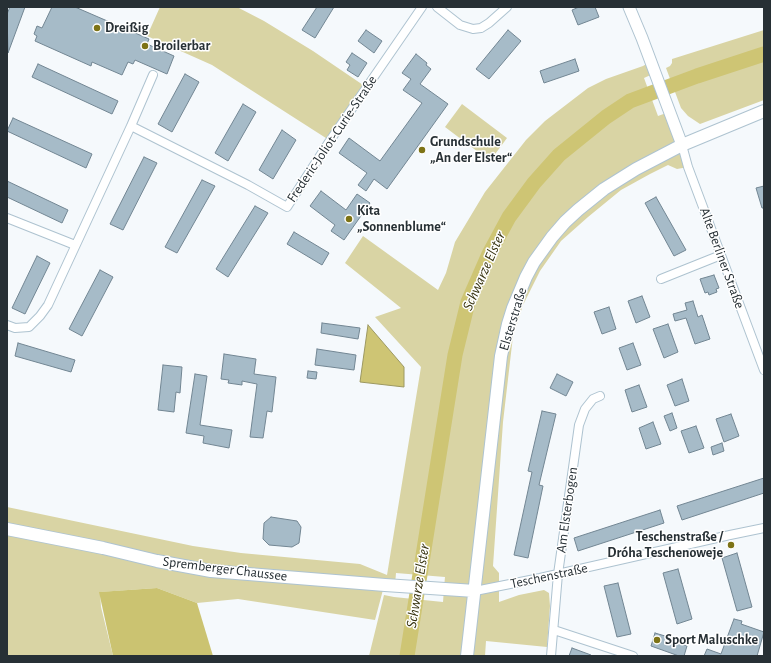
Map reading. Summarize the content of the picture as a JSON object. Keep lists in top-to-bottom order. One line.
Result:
{"streets":{"main road":["Elsterstraße","Spremberger Chaussee"],"street":["Frederic-Joliot-Curie-Straße","Alte Berliner Straße","Am Elsterbogen","Teschenstraße"]},"crossings":[["Alte Berliner Straße","Elsterstraße"],["Elsterstraße","Spremberger Chaussee"],["Elsterstraße","Teschenstraße"],["Am Elsterbogen","Teschenstraße"],["Spremberger Chaussee","Teschenstraße"]],"water":["Schwarze Elster"],"places":["Dreißig","Broilerbar","Grundschule „An der Elster“","Kita „Sonnenblume“","Teschenstraße / Dróha Teschenoweje","Sport Maluschke"]}
